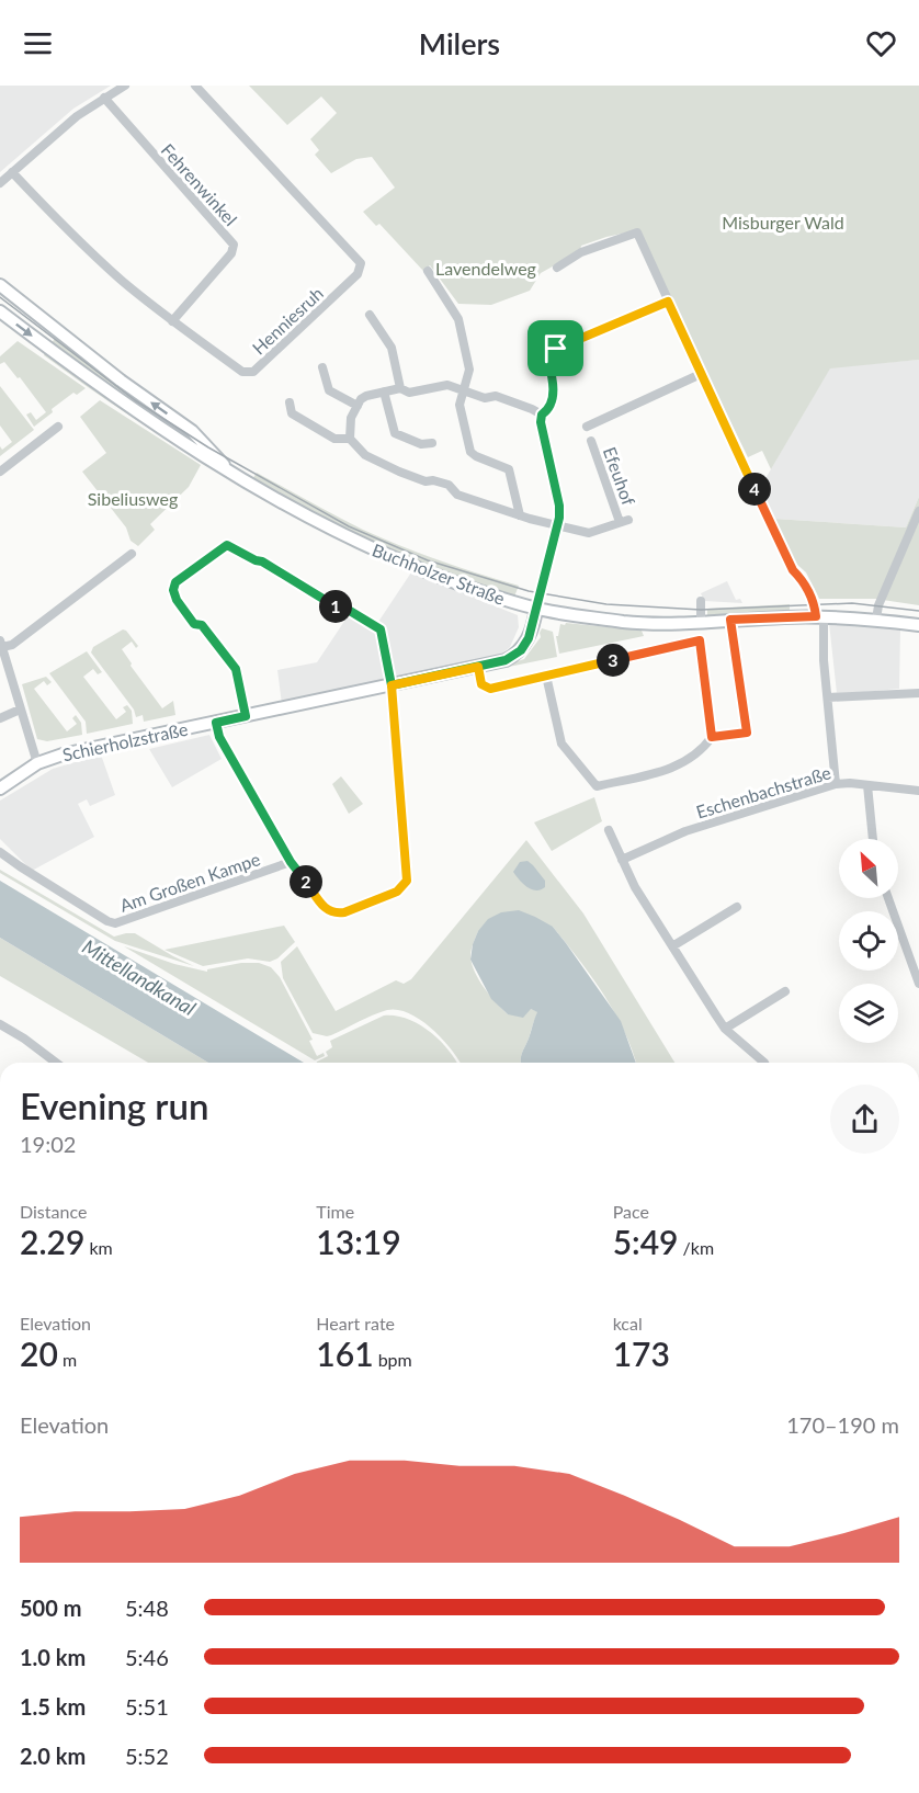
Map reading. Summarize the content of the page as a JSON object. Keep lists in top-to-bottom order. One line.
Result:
{"streets":{"main road":["Buchholzer Straße","Schierholzstraße"],"street":["Fehrenwinkel","Henniesruh","Efeuhof","Eschenbachstraße","Am Großen Kampe"]},"crossings":[["Fehrenwinkel","Henniesruh"],["Buchholzer Straße","Schierholzstraße"]],"water":["Mittellandkanal"],"parks":["Misburger Wald","Lavendelweg","Sibeliusweg"],"north":"top left","page":{"header":"Milers","pins":["4","1","3","2"],"heading":["Evening run","19:02"],"stats":[["Distance","2.29 km"],["Time","13:19"],["Pace","5:49 /km"],["Elevation","20 m"],["Heart rate","161 bpm"],["kcal","173"]],"chart":["Elevation","170–190 m"],"list":[{"name":"500 m","note":"5:48"},{"name":"1.0 km","note":"5:46"},{"name":"1.5 km","note":"5:51"},{"name":"2.0 km","note":"5:52"}]}}
